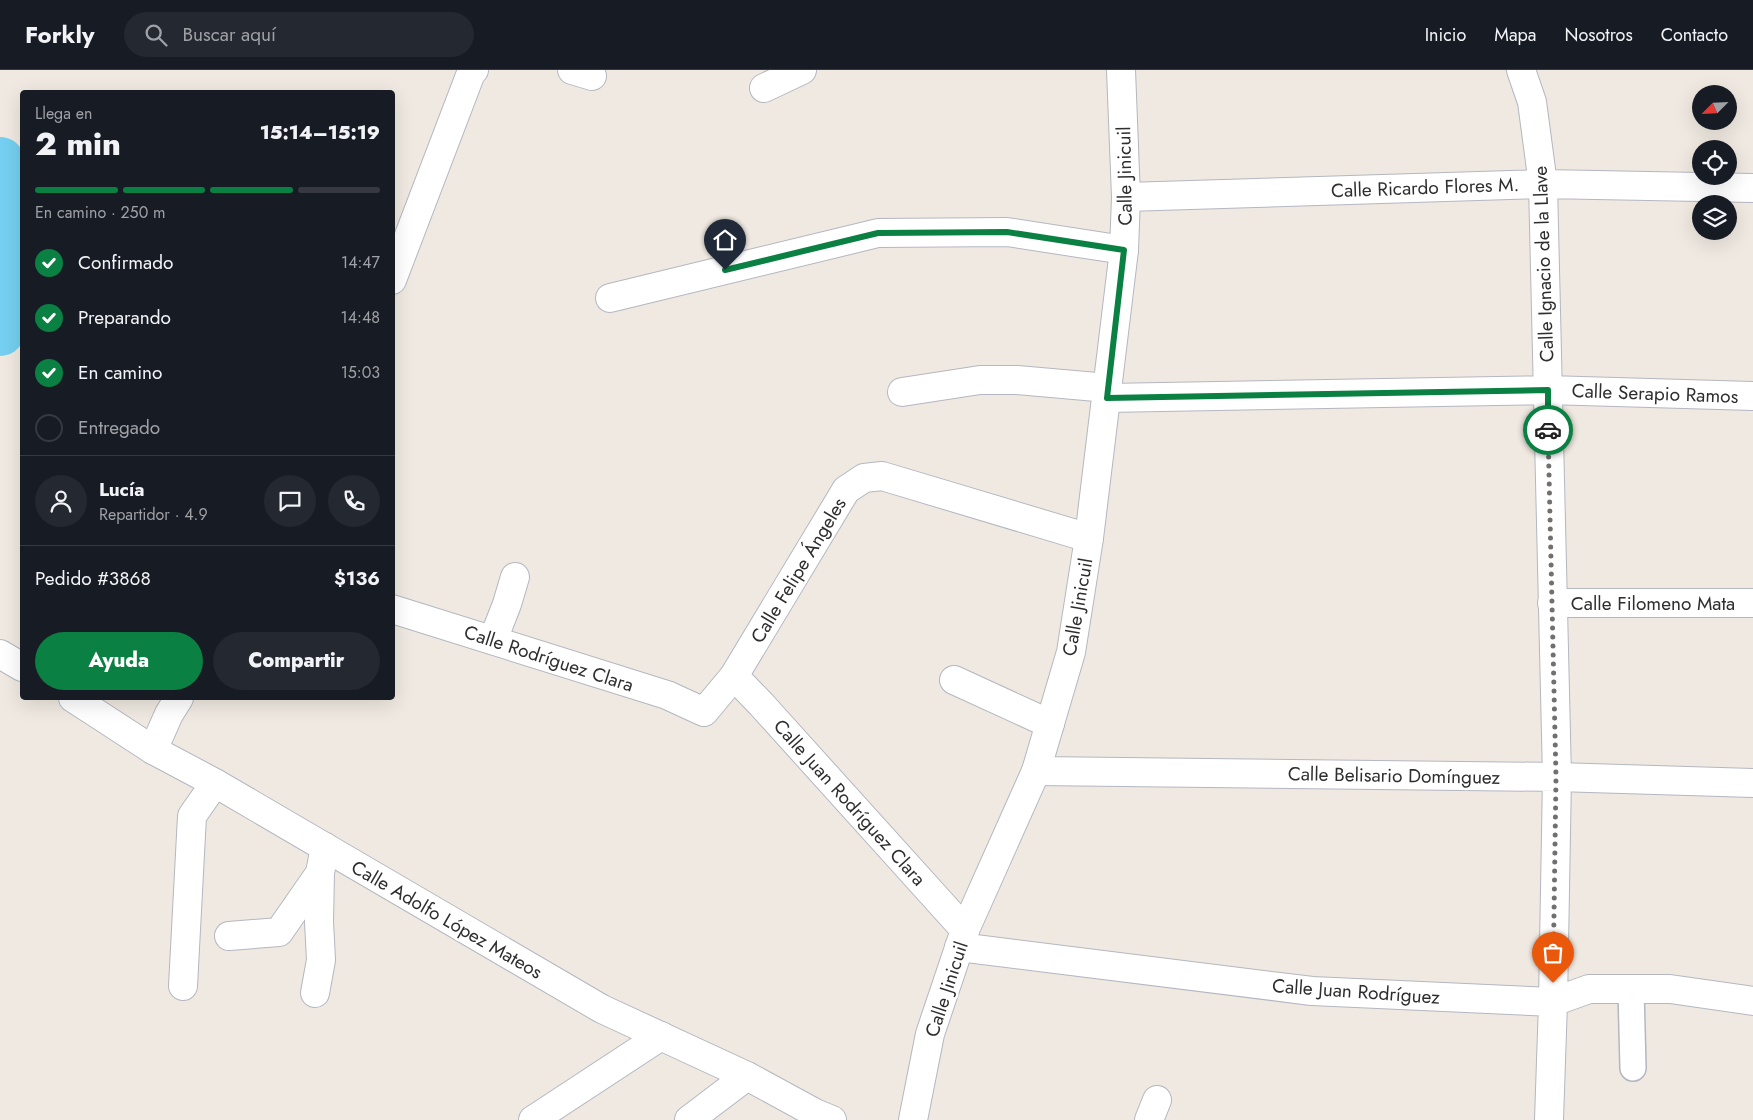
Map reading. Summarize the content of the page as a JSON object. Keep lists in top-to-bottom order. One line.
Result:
{"streets":{"street":["Calle Jinicuil","Calle Ricardo Flores M.","Calle Ignacio de la Llave","Calle Serapio Ramos","Calle Felipe Ángeles","Calle Filomeno Mata","Calle Rodríguez Clara","Calle Belisario Domínguez","Calle Juan Rodríguez Clara","Calle Adolfo López Mateos","Calle Juan Rodríguez"]},"crossings":[["Calle Jinicuil","Calle Ricardo Flores M."],["Calle Jinicuil","Calle Serapio Ramos"],["Calle Jinicuil","Calle Felipe Ángeles"],["Calle Jinicuil","Calle Belisario Domínguez"],["Calle Jinicuil","Calle Juan Rodríguez Clara"],["Calle Jinicuil","Calle Juan Rodríguez"],["Calle Ricardo Flores M.","Calle Ignacio de la Llave"],["Calle Ignacio de la Llave","Calle Serapio Ramos"],["Calle Ignacio de la Llave","Calle Filomeno Mata"],["Calle Ignacio de la Llave","Calle Belisario Domínguez"],["Calle Ignacio de la Llave","Calle Juan Rodríguez"],["Calle Felipe Ángeles","Calle Rodríguez Clara"],["Calle Felipe Ángeles","Calle Juan Rodríguez Clara"],["Calle Juan Rodríguez Clara","Calle Juan Rodríguez"]],"north":"bottom left","page":{"header":"Forkly","search":"Buscar aquí","nav":["Inicio","Mapa","Nosotros","Contacto"],"heading":["2 min","Llega en","15:14–15:19"],"panel":["Lucía","Repartidor · 4.9","Pedido #3868","$136"],"bar":"En camino · 250 m","list":[["Confirmado","14:47"],["Preparando","14:48"],["En camino","15:03"],"Entregado"],"buttons":["Ayuda","Compartir"]}}
